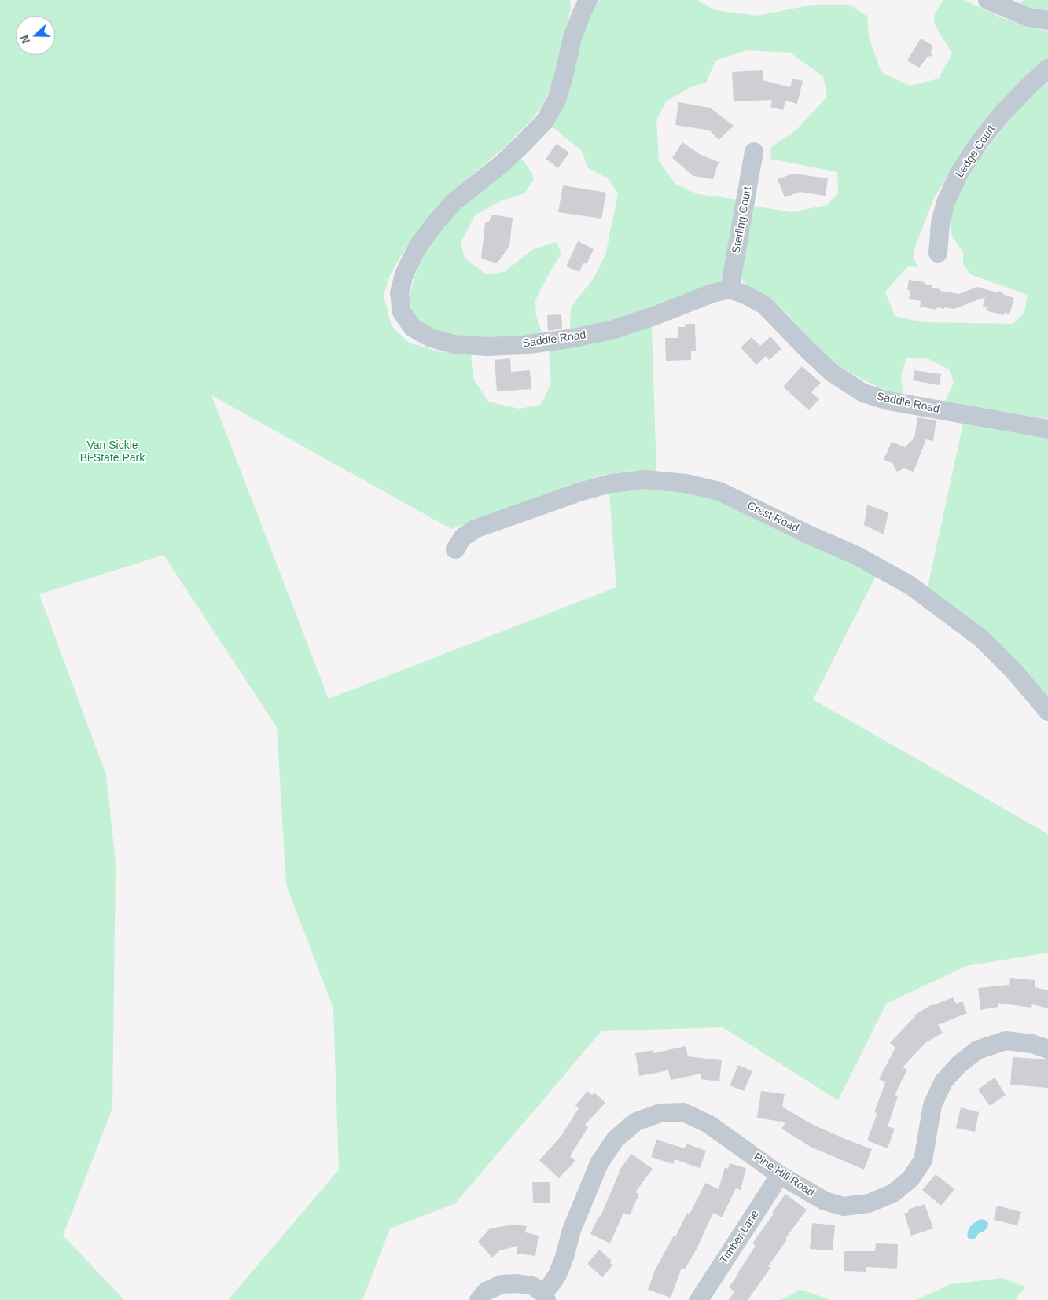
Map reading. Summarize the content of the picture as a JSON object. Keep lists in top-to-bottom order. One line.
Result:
{"streets":{"street":["Ledge Court","Sterling Court","Saddle Road","Crest Road","Pine Hill Road","Timber Lane"]},"crossings":[["Sterling Court","Saddle Road"],["Pine Hill Road","Timber Lane"]],"parks":["Van Sickle Bi-State Park"],"north":"left"}
